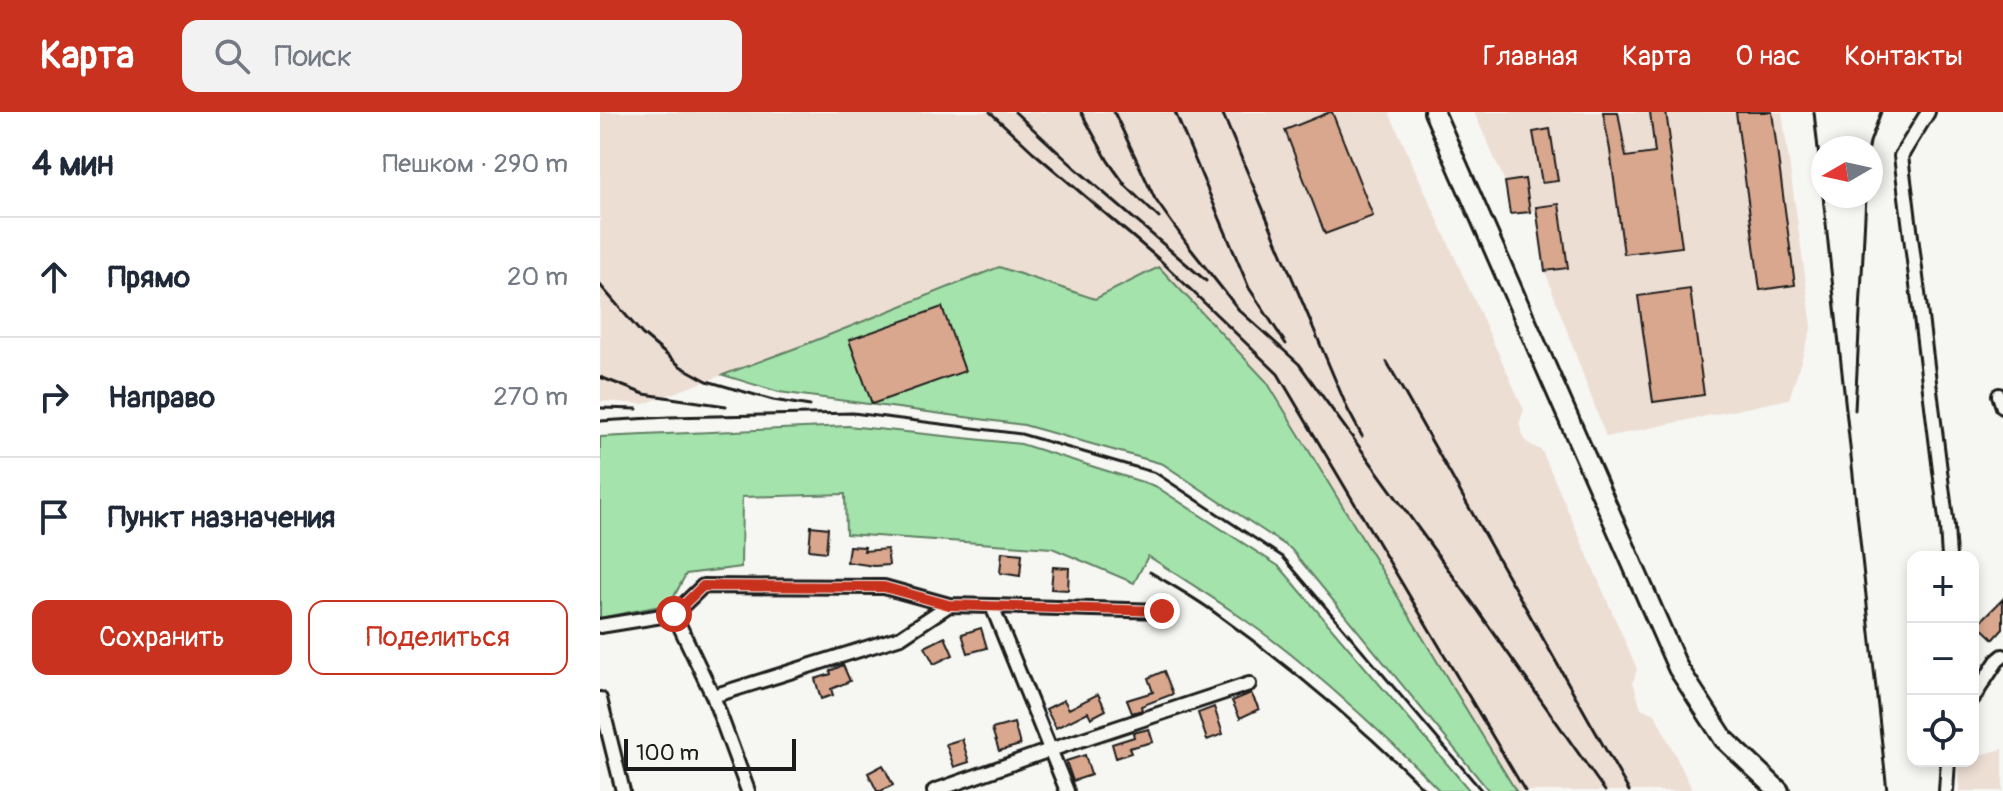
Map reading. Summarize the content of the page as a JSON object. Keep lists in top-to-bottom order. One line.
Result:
{"scale_bar":"100 m","north":"left","page":{"header":"Карта","search":"Поиск","nav":["Главная","Карта","О нас","Контакты"],"heading":["4 мин","Пешком · 290 m"],"list":[["Прямо","20 m"],["Направо","270 m"],"Пункт назначения"],"map_buttons":["+","−"],"buttons":["Сохранить","Поделиться"],"scale":"100 m"}}
